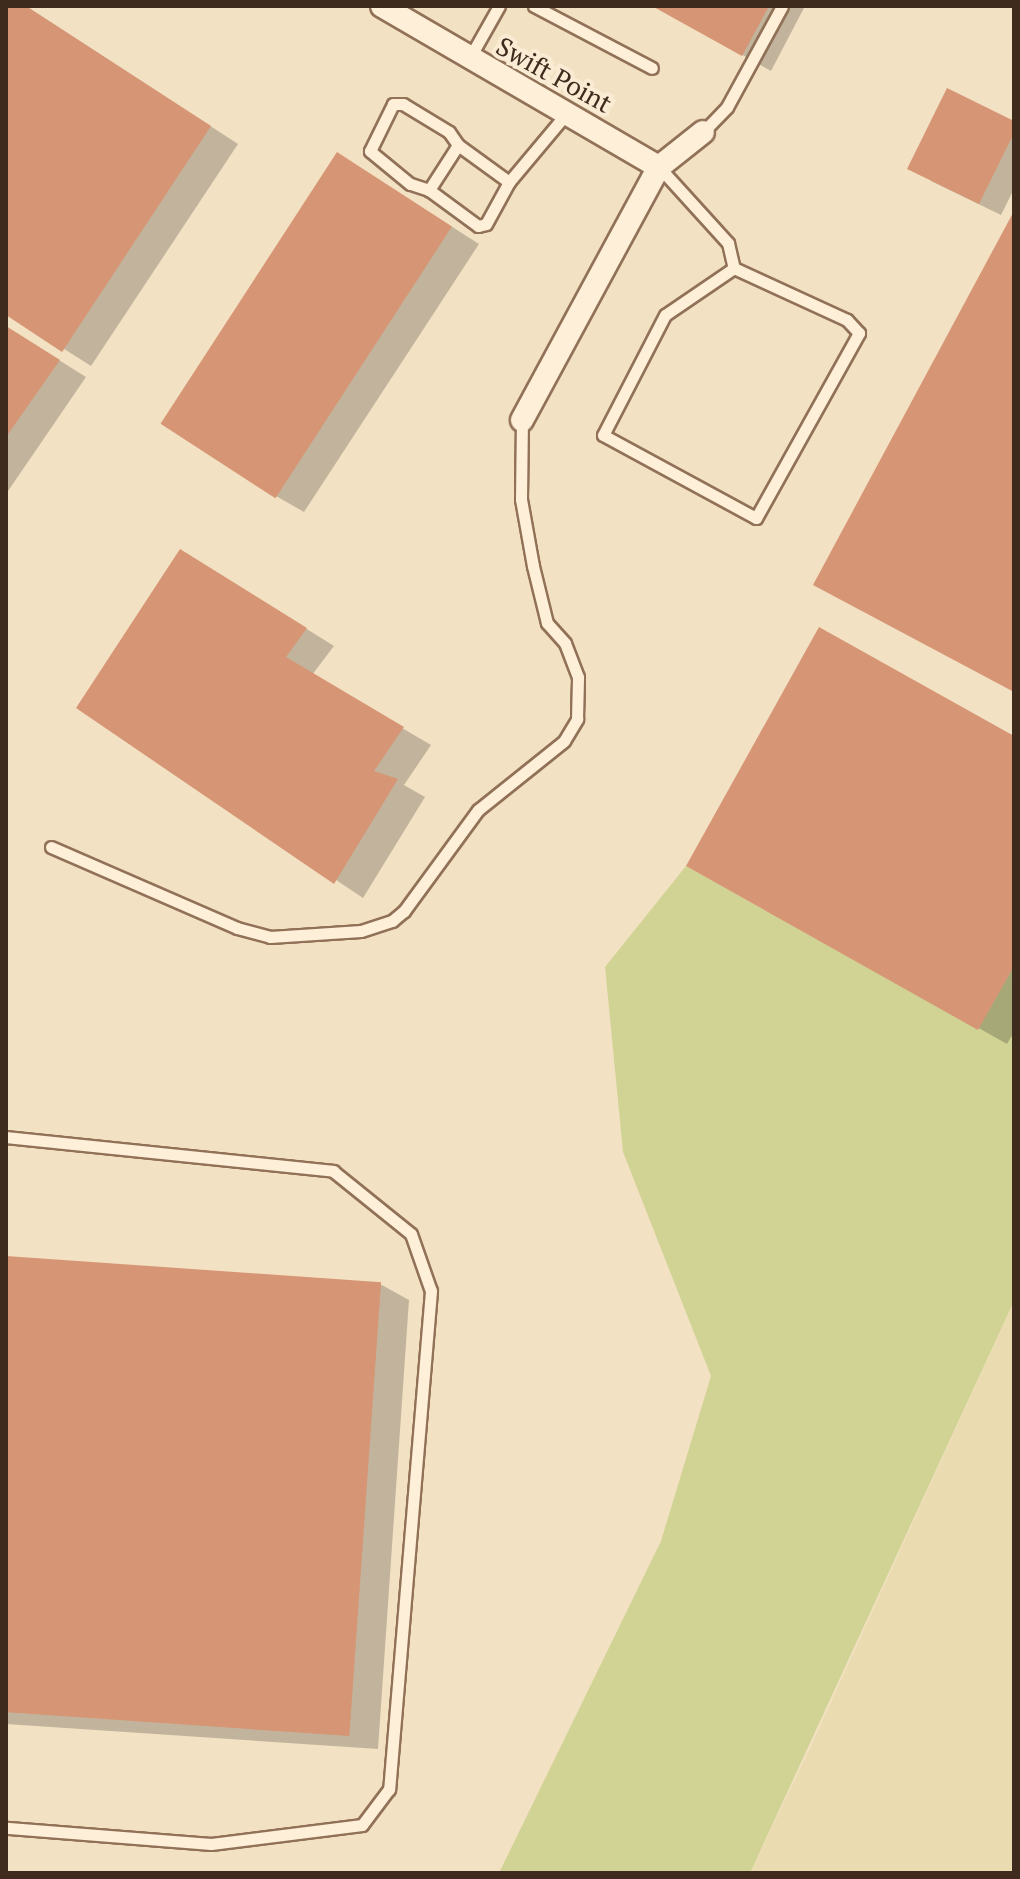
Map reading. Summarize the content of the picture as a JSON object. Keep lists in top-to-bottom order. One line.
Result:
{"streets":{"street":["Swift Point"]}}
